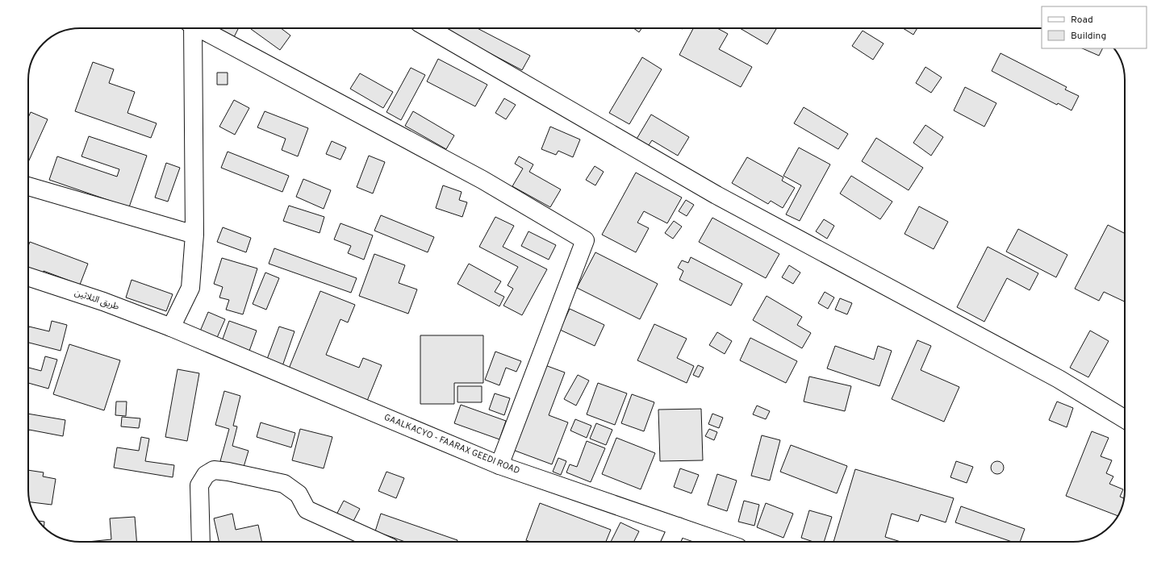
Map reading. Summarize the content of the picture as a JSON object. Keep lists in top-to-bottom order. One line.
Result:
{"streets":{"street":["طريق الثلاثين","GAALKACYO - FAARAX GEEDI ROAD"]},"crossings":[["طريق الثلاثين","GAALKACYO - FAARAX GEEDI ROAD"]],"legend":["Road","Building"]}
